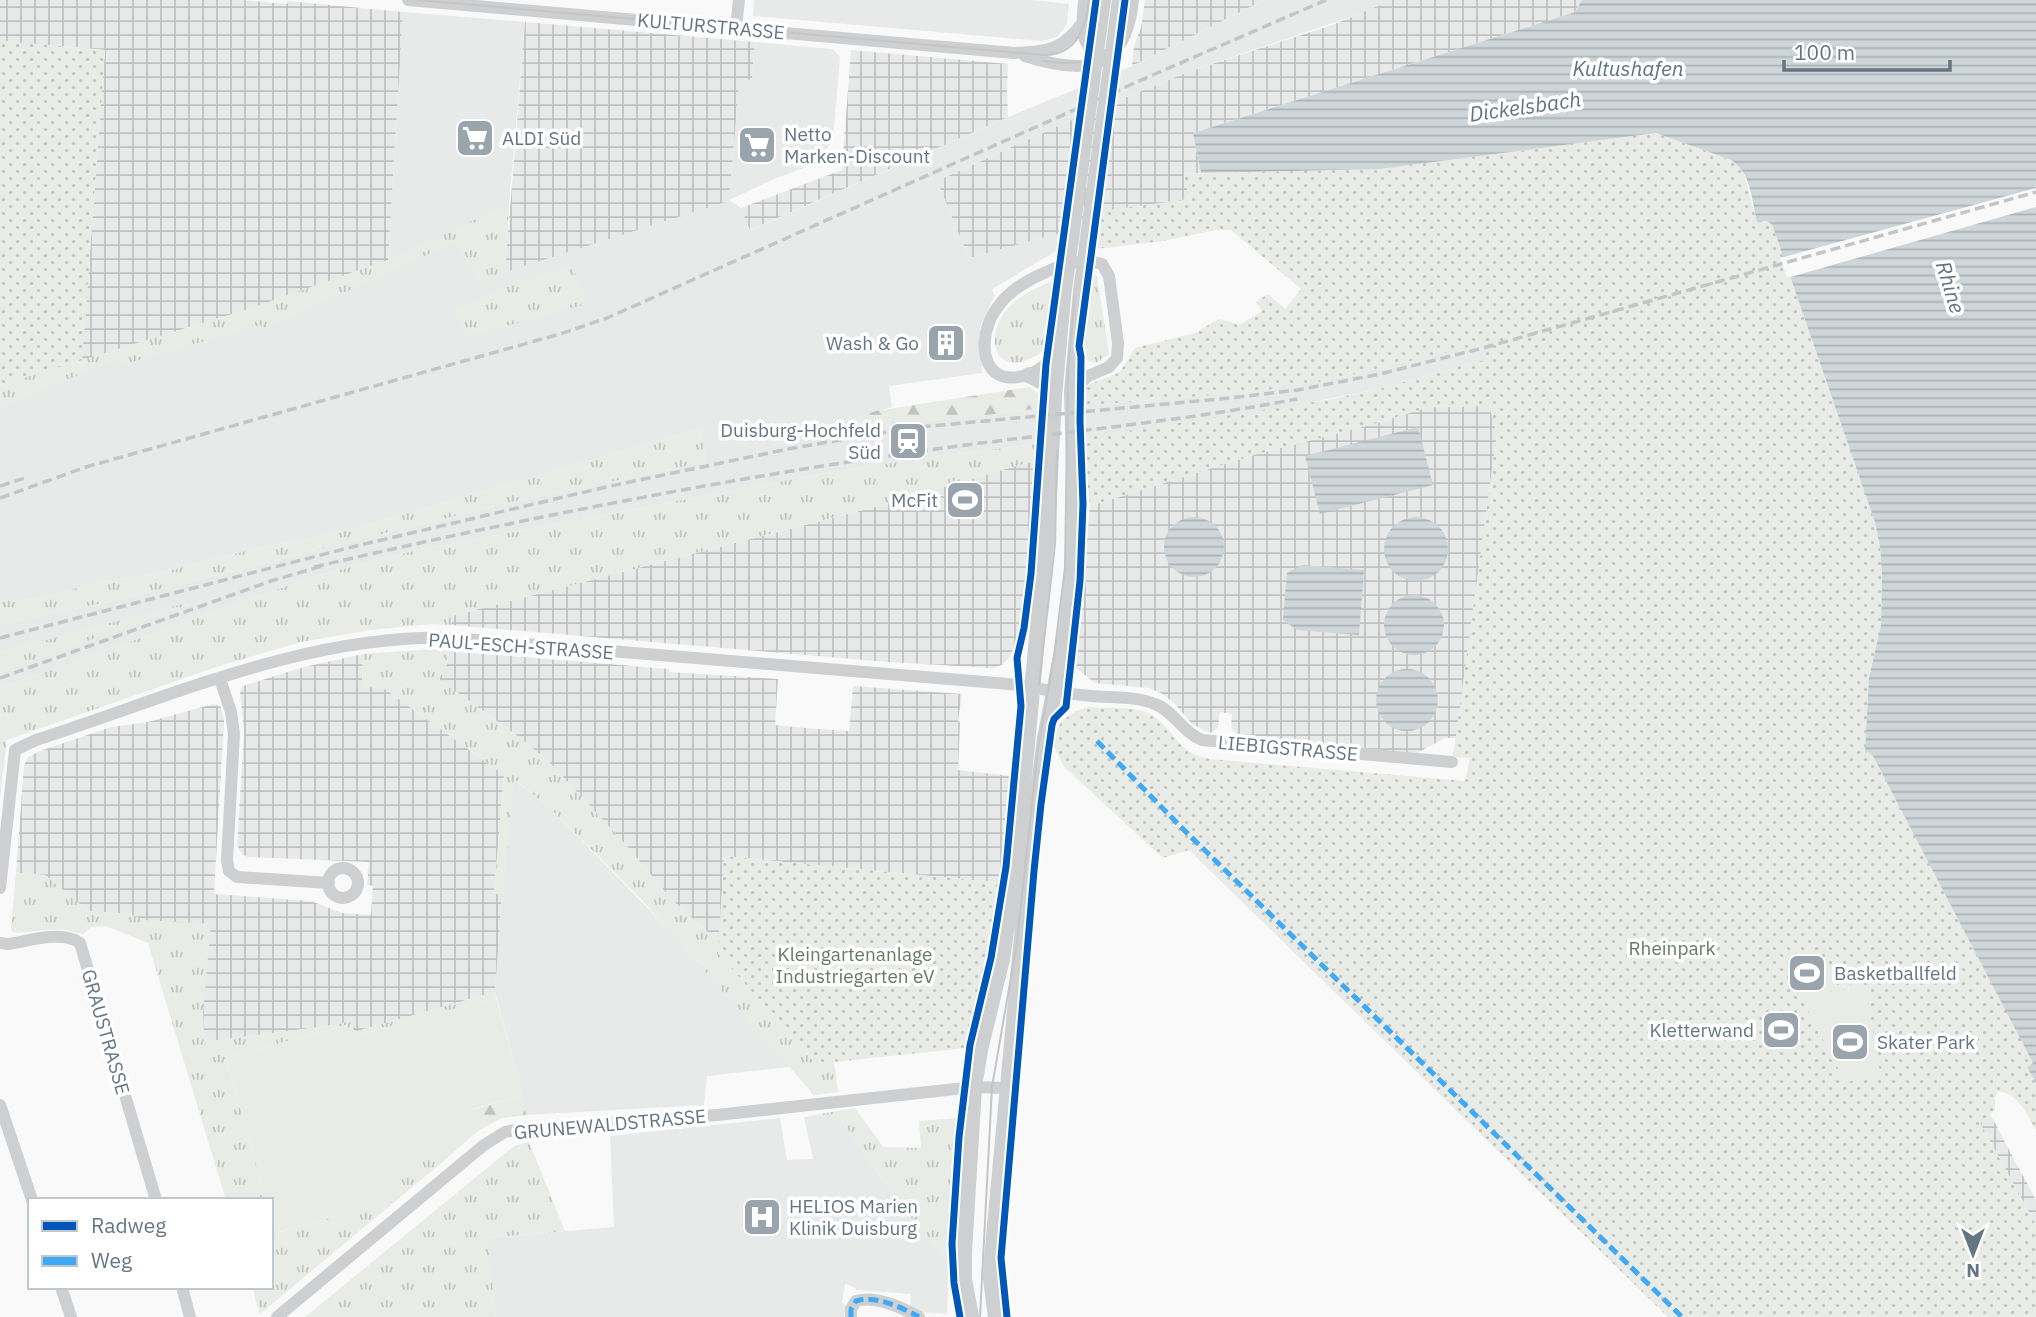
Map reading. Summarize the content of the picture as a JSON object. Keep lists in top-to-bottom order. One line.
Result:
{"streets":{"street":["KULTURSTRASSE","PAUL-ESCH-STRASSE","LIEBIGSTRASSE","GRAUSTRASSE","GRUNEWALDSTRASSE"]},"crossings":[["PAUL-ESCH-STRASSE","LIEBIGSTRASSE"]],"water":["Kultushafen","Dickelsbach","Rhine"],"parks":["Rheinpark","Kleingartenanlage Industriegarten eV"],"places":{"supermarket":["ALDI Süd","Netto Marken-Discount"],"building":["Wash & Go"],"station":["Duisburg-Hochfeld Süd"],"sports":["McFit","Basketballfeld","Kletterwand","Skater Park"],"hospital":["HELIOS Marien Klinik Duisburg"]},"legend":["Radweg","Weg"],"scale_bar":"100 m","north":"bottom"}
